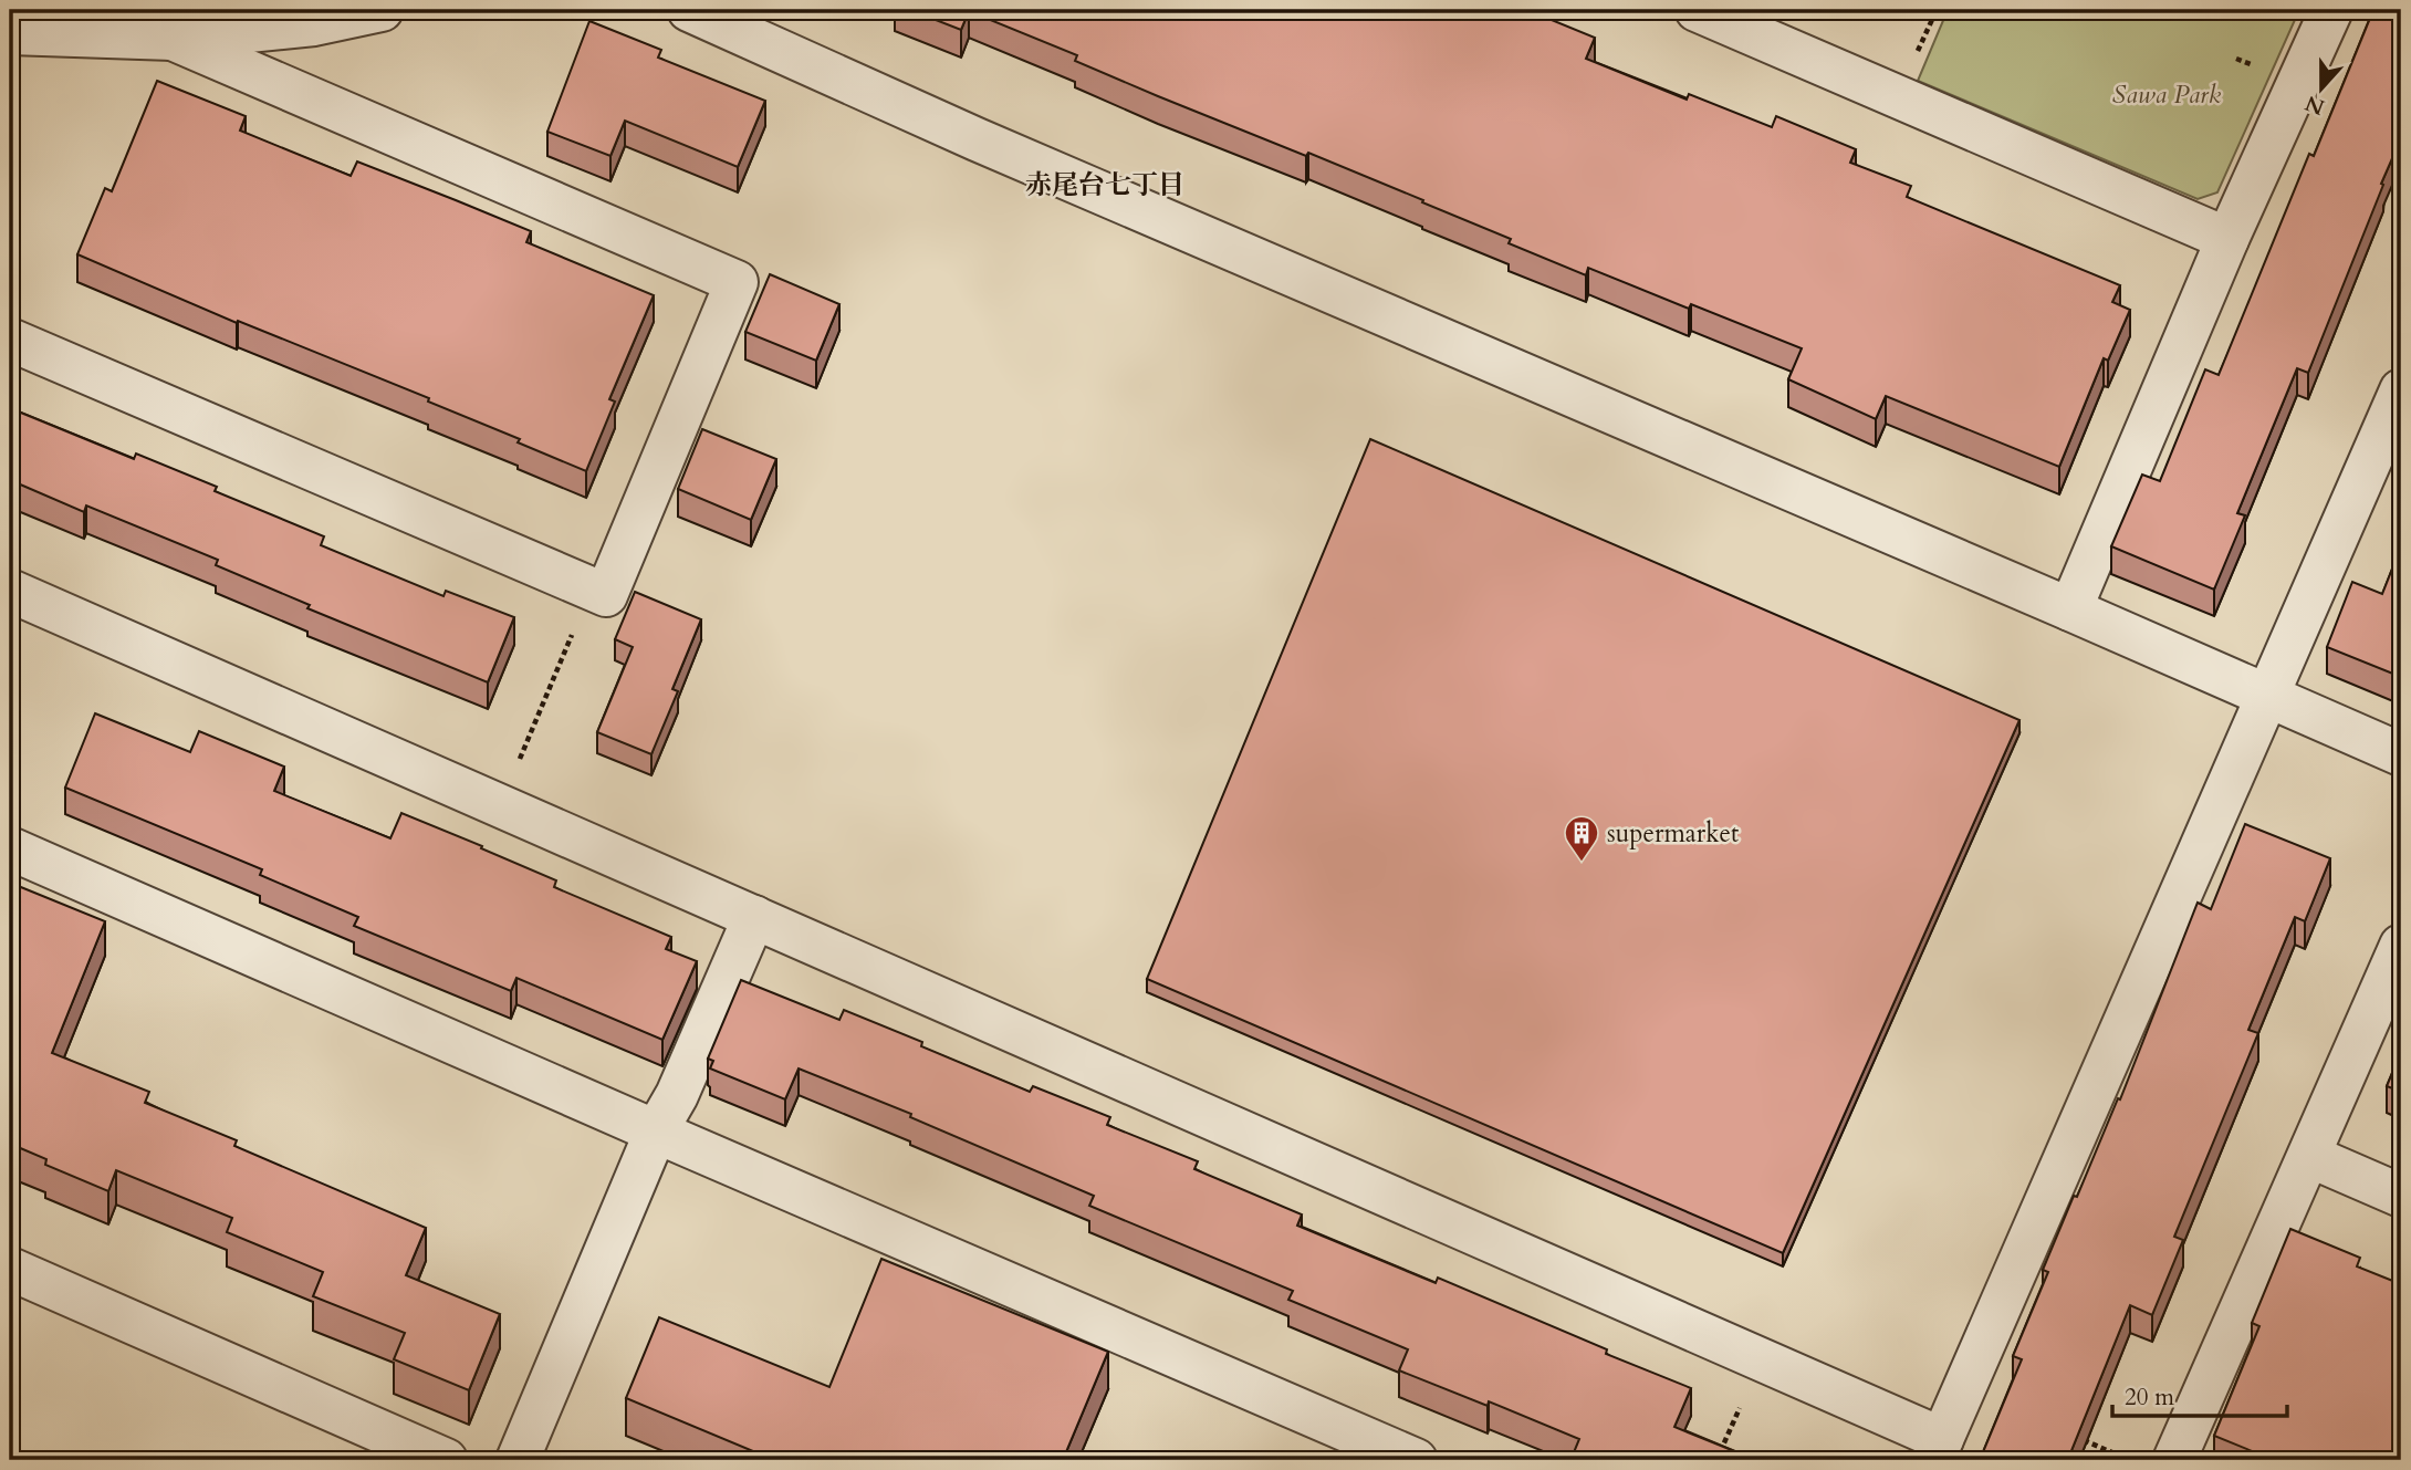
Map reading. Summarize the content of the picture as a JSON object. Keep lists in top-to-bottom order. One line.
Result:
{"districts":["赤尾台七丁目"],"parks":["Sawa Park"],"places":{"building":["supermarket"]},"scale_bar":"20 m","north":"bottom"}
